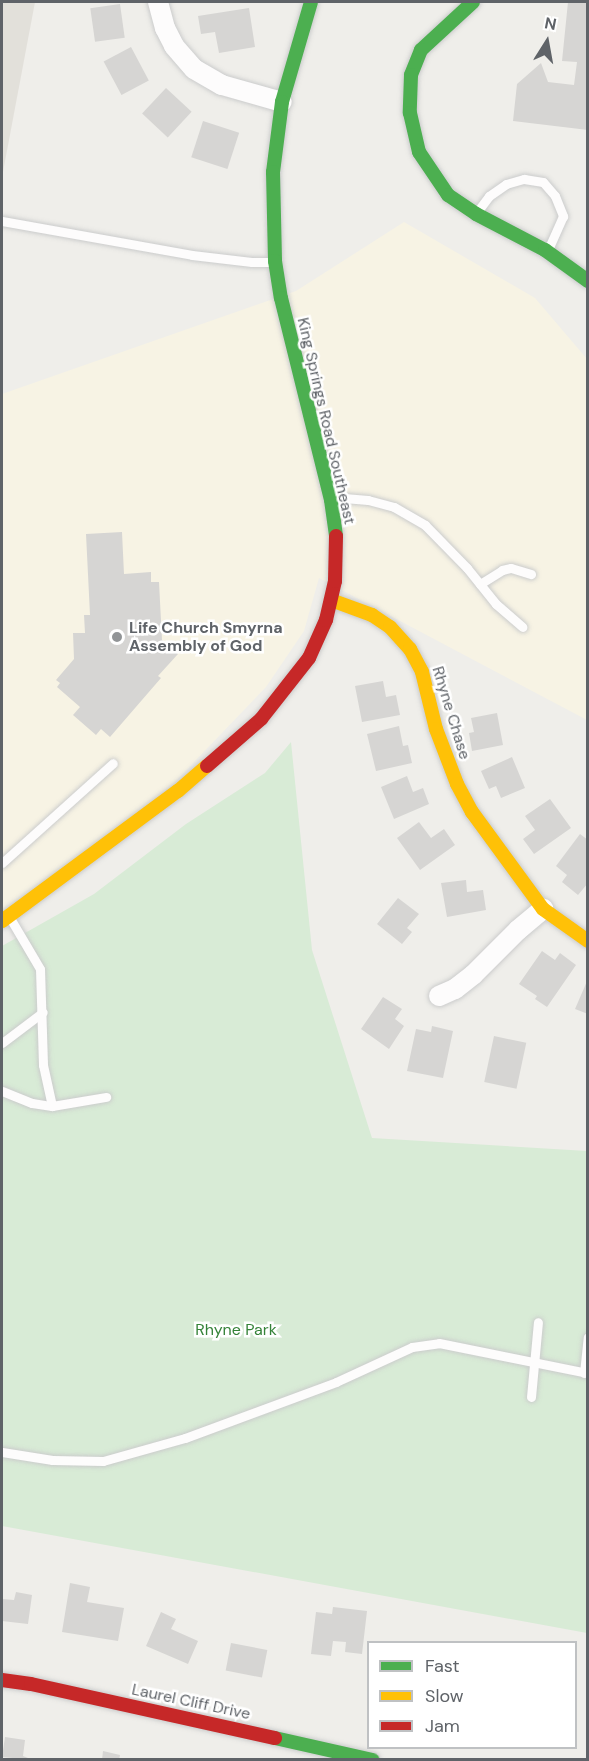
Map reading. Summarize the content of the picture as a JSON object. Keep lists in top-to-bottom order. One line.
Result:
{"streets":{"street":["King Springs Road Southeast","Rhyne Chase","Laurel Cliff Drive"]},"crossings":[["King Springs Road Southeast","Rhyne Chase"]],"parks":["Rhyne Park"],"places":["Life Church Smyrna Assembly of God"],"legend":["Fast","Slow","Jam"],"north":"top"}
